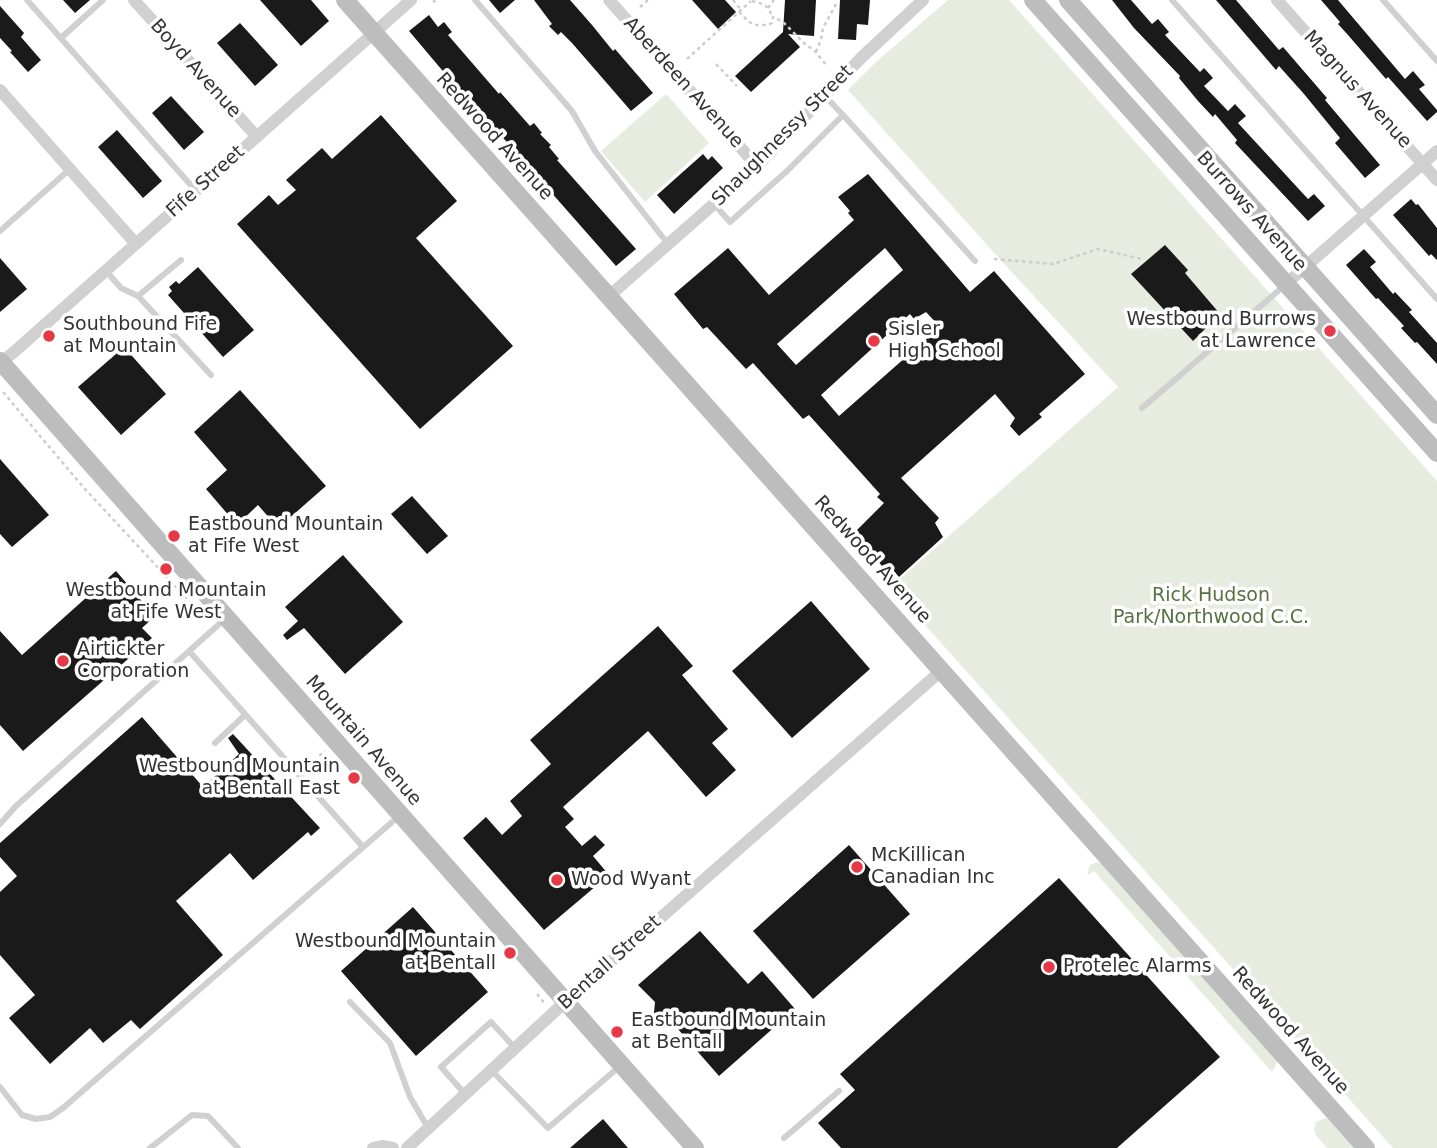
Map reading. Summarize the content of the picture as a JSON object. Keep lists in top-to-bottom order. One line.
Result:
{"streets":{"street":["Boyd Avenue","Aberdeen Avenue","Magnus Avenue","Shaughnessy Street","Redwood Avenue","Fife Street","Burrows Avenue","Mountain Avenue","Bentall Street"]},"crossings":[["Boyd Avenue","Fife Street"],["Aberdeen Avenue","Shaughnessy Street"],["Shaughnessy Street","Redwood Avenue"],["Redwood Avenue","Fife Street"],["Redwood Avenue","Bentall Street"],["Fife Street","Mountain Avenue"],["Mountain Avenue","Bentall Street"]],"parks":["Rick Hudson Park/Northwood C.C."],"places":["Westbound Burrows at Lawrence","Southbound Fife at Mountain","Sisler High School","Eastbound Mountain at Fife West","Westbound Mountain at Fife West","Airtickter Corporation","Westbound Mountain at Bentall East","McKillican Canadian Inc","Wood Wyant","Westbound Mountain at Bentall","Protelec Alarms","Eastbound Mountain at Bentall"]}
